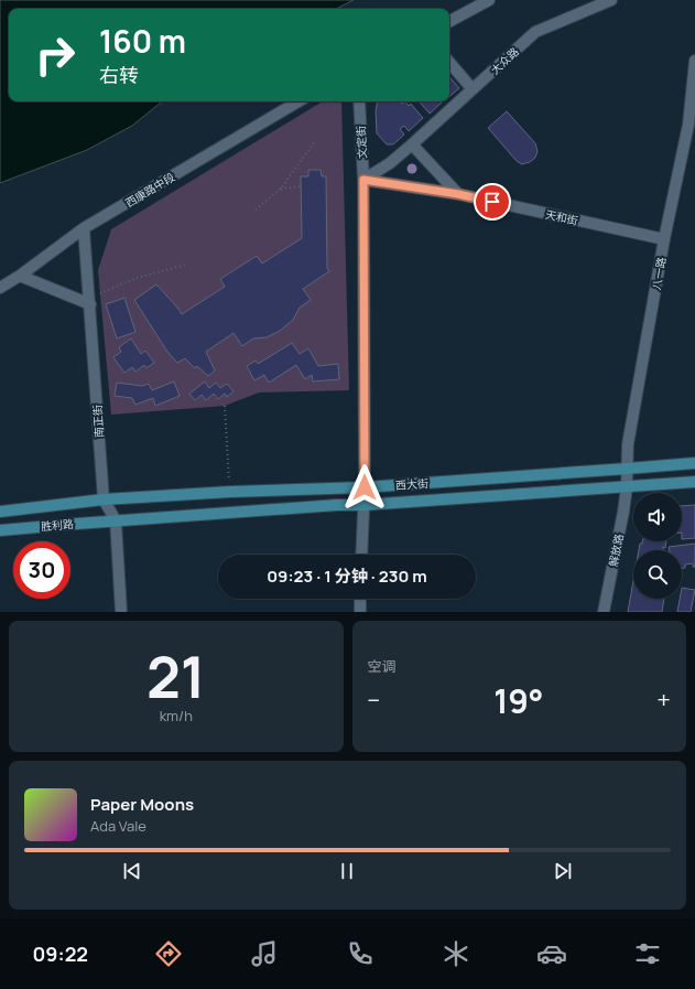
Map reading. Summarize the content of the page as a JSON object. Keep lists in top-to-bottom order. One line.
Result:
{"streets":{"main road":["西大街","胜利路"],"street":["大众路","文定街","西康路中段","天和街","八一路","南正街","解放路"]},"crossings":[["大众路","文定街"],["大众路","天和街"],["文定街","天和街"],["文定街","西大街"],["西康路中段","南正街"],["天和街","八一路"],["八一路","西大街"],["八一路","解放路"],["南正街","西大街"],["南正街","胜利路"],["西大街","胜利路"],["西大街","解放路"]],"page":{"turn":["160 m","右转"],"limit":"30","trip":"09:23 · 1 分钟 · 230 m","tile":[["21","km/h"],"空调"],"heat":["−","19°","+"],"song":["Paper Moons","Ada Vale"],"tabs":"09:22"}}
